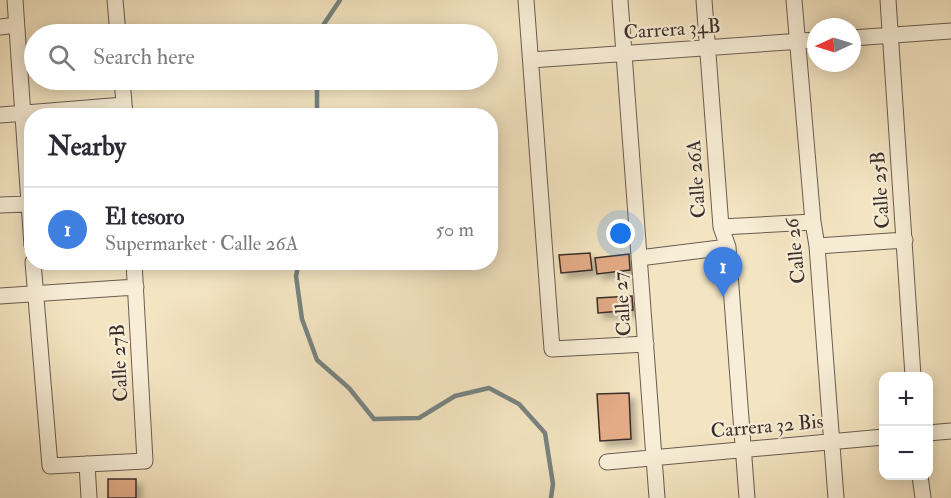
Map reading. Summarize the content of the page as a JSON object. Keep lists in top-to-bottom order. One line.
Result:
{"streets":{"street":["Carrera 34B","Calle 26A","Calle 25B","Calle 26","Calle 27","Calle 27B","Carrera 32 Bis"]},"crossings":[["Carrera 34B","Calle 26A"],["Carrera 34B","Calle 26"],["Carrera 34B","Calle 27"],["Calle 26A","Carrera 32 Bis"],["Calle 26","Carrera 32 Bis"],["Calle 27","Carrera 32 Bis"]],"north":"left","page":{"search":"Search here","heading":"Nearby","list":[{"mark":"1","name":"El tesoro","note":"Supermarket · Calle 26A","value":"50 m"}],"pins":"1","map_buttons":["+","−"]}}
